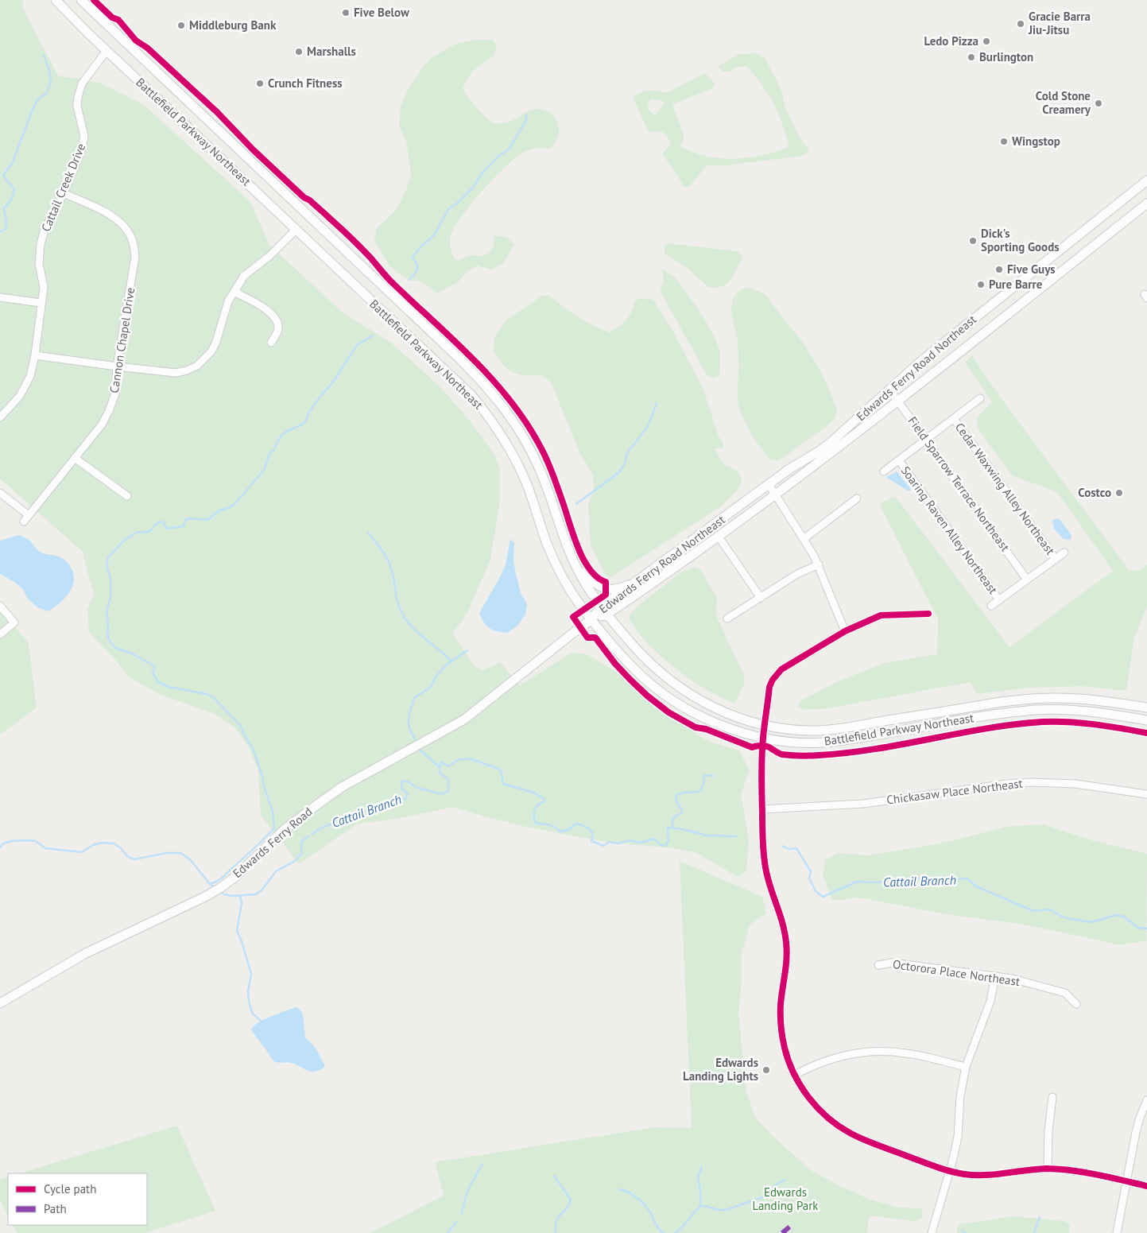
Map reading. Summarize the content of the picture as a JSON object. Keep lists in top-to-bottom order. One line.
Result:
{"streets":{"main road":["Battlefield Parkway Northeast","Edwards Ferry Road Northeast","Edwards Ferry Road"],"street":["Cattail Creek Drive","Cannon Chapel Drive","Field Sparrow Terrace Northeast","Cedar Waxwing Alley Northeast","Soaring Raven Alley Northeast","Chickasaw Place Northeast","Octorora Place Northeast"]},"crossings":[["Battlefield Parkway Northeast","Cattail Creek Drive"],["Battlefield Parkway Northeast","Edwards Ferry Road Northeast"],["Battlefield Parkway Northeast","Edwards Ferry Road"],["Cattail Creek Drive","Cannon Chapel Drive"],["Edwards Ferry Road Northeast","Field Sparrow Terrace Northeast"],["Edwards Ferry Road Northeast","Edwards Ferry Road"]],"water":["Cattail Branch"],"parks":["Edwards Landing Park"],"places":["Five Below","Gracie Barra Jiu-Jitsu","Middleburg Bank","Ledo Pizza","Marshalls","Burlington","Crunch Fitness","Cold Stone Creamery","Wingstop","Dick's Sporting Goods","Five Guys","Pure Barre","Costco","Edwards Landing Lights"],"legend":["Cycle path","Path"]}
